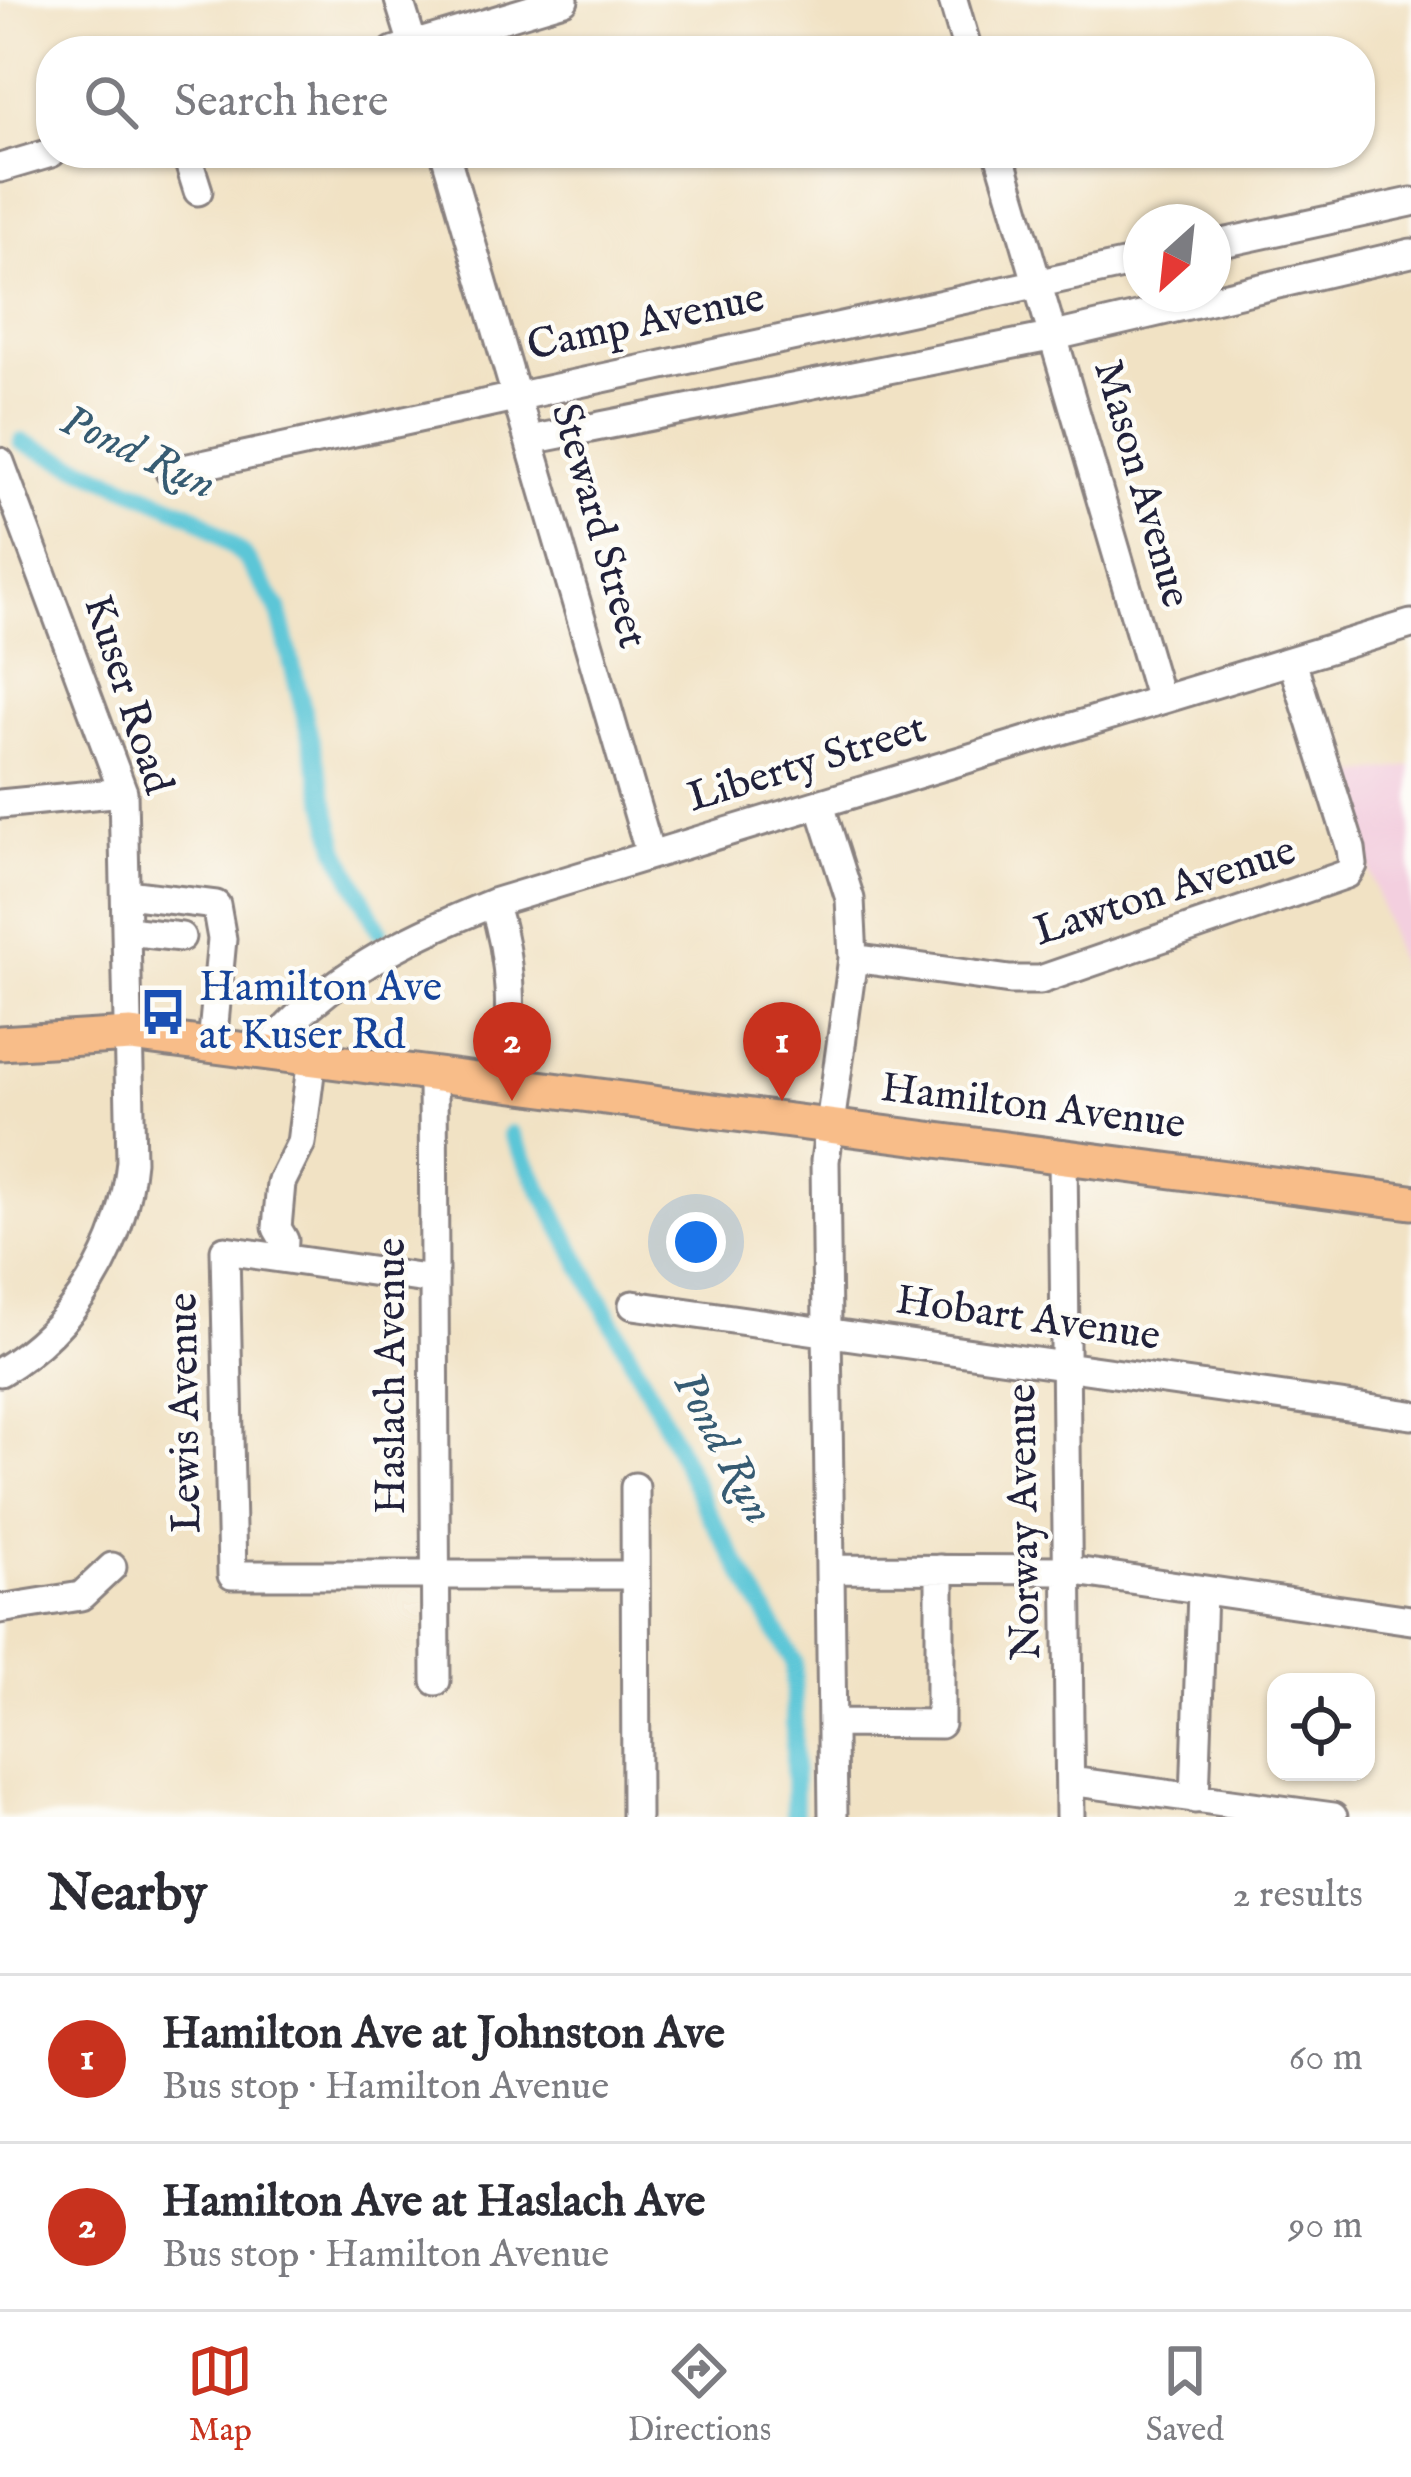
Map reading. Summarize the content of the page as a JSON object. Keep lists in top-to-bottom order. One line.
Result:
{"streets":{"main road":["Hamilton Avenue"],"street":["Camp Avenue","Mason Avenue","Steward Street","Kuser Road","Liberty Street","Lawton Avenue","Hobart Avenue","Haslach Avenue","Lewis Avenue","Norway Avenue"]},"crossings":[["Camp Avenue","Mason Avenue"],["Camp Avenue","Steward Street"],["Mason Avenue","Liberty Street"],["Steward Street","Liberty Street"],["Kuser Road","Hamilton Avenue"],["Liberty Street","Lawton Avenue"],["Liberty Street","Hamilton Avenue"],["Hamilton Avenue","Haslach Avenue"],["Hamilton Avenue","Norway Avenue"],["Hobart Avenue","Norway Avenue"],["Haslach Avenue","Lewis Avenue"]],"water":["Pond Run"],"places":{"bus stop":["Hamilton Ave at Kuser Rd"]},"north":"bottom left","page":{"search":"Search here","pins":["1","2"],"heading":["Nearby","2 results"],"list":[{"mark":"1","name":"Hamilton Ave at Johnston Ave","note":"Bus stop · Hamilton Avenue","value":"60 m"},{"mark":"2","name":"Hamilton Ave at Haslach Ave","note":"Bus stop · Hamilton Avenue","value":"90 m"}],"nav":["Map","Directions","Saved"]}}
